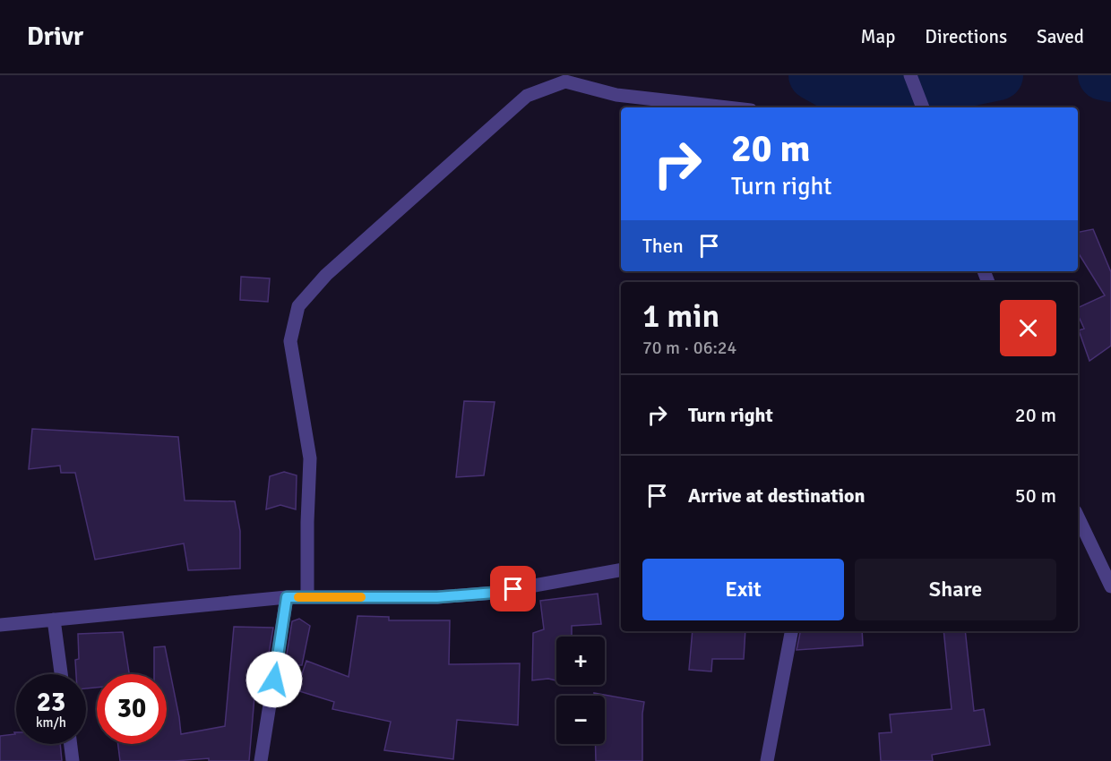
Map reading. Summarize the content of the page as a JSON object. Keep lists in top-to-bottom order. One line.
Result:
{"page":{"header":"Drivr","nav":["Map","Directions","Saved"],"turn":["20 m","Turn right"],"then":"Then","heading":["1 min","70 m · 06:24"],"list":[{"name":"Turn right","value":"20 m"},{"name":"Arrive at destination","value":"50 m"}],"buttons":["Exit","Share"],"map_buttons":["+","−"],"speed":"23 km/h","limit":"30"}}
